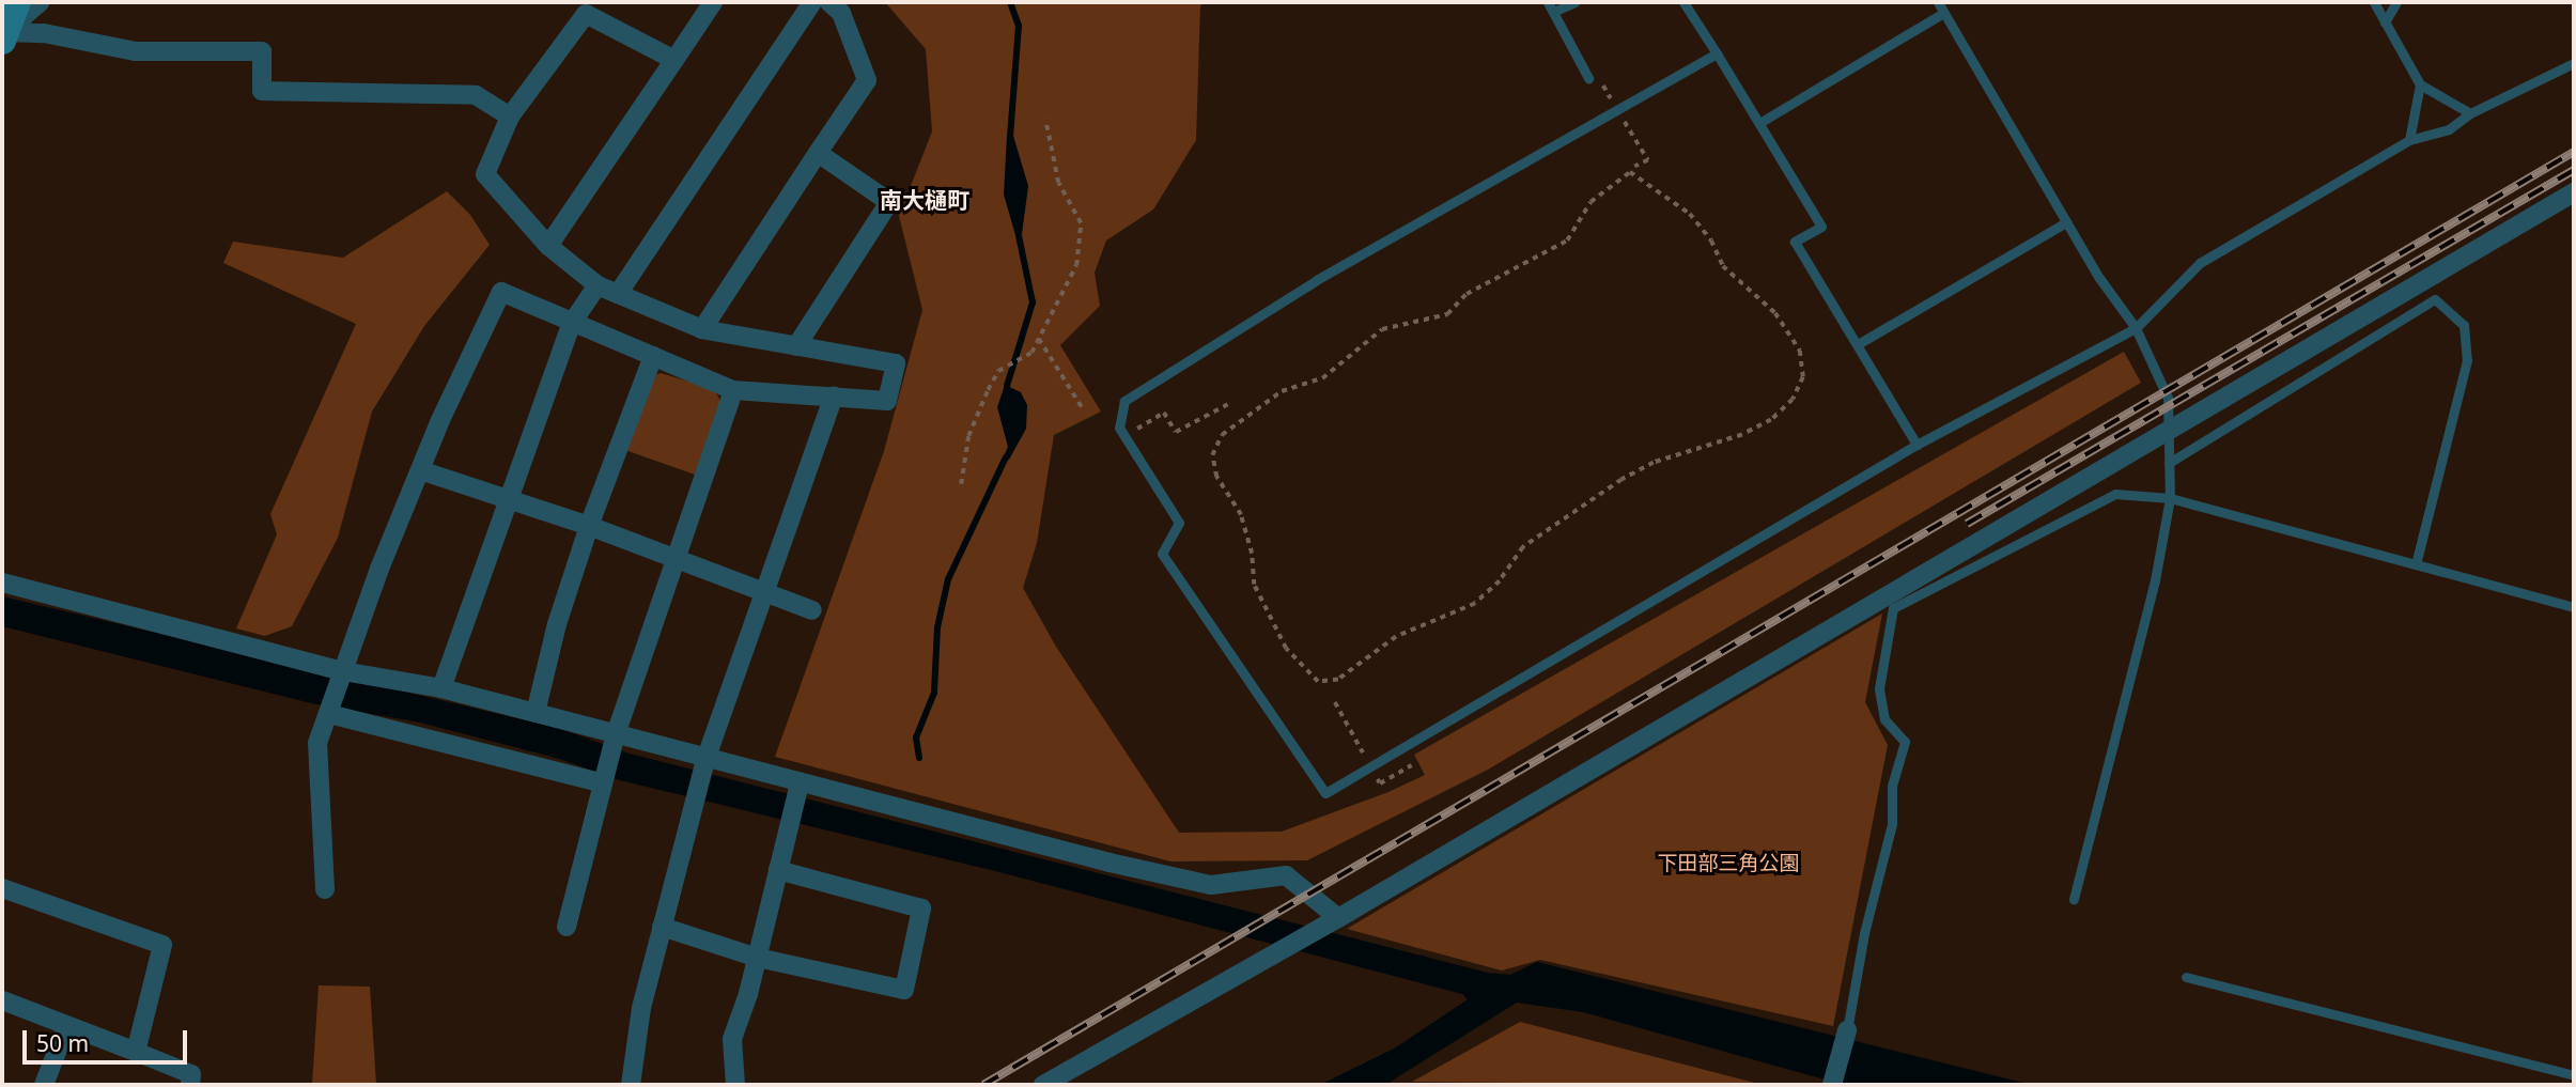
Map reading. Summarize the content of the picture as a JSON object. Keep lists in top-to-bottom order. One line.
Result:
{"districts":["南大樋町"],"parks":["下田部三角公園"],"scale_bar":"50 m"}
